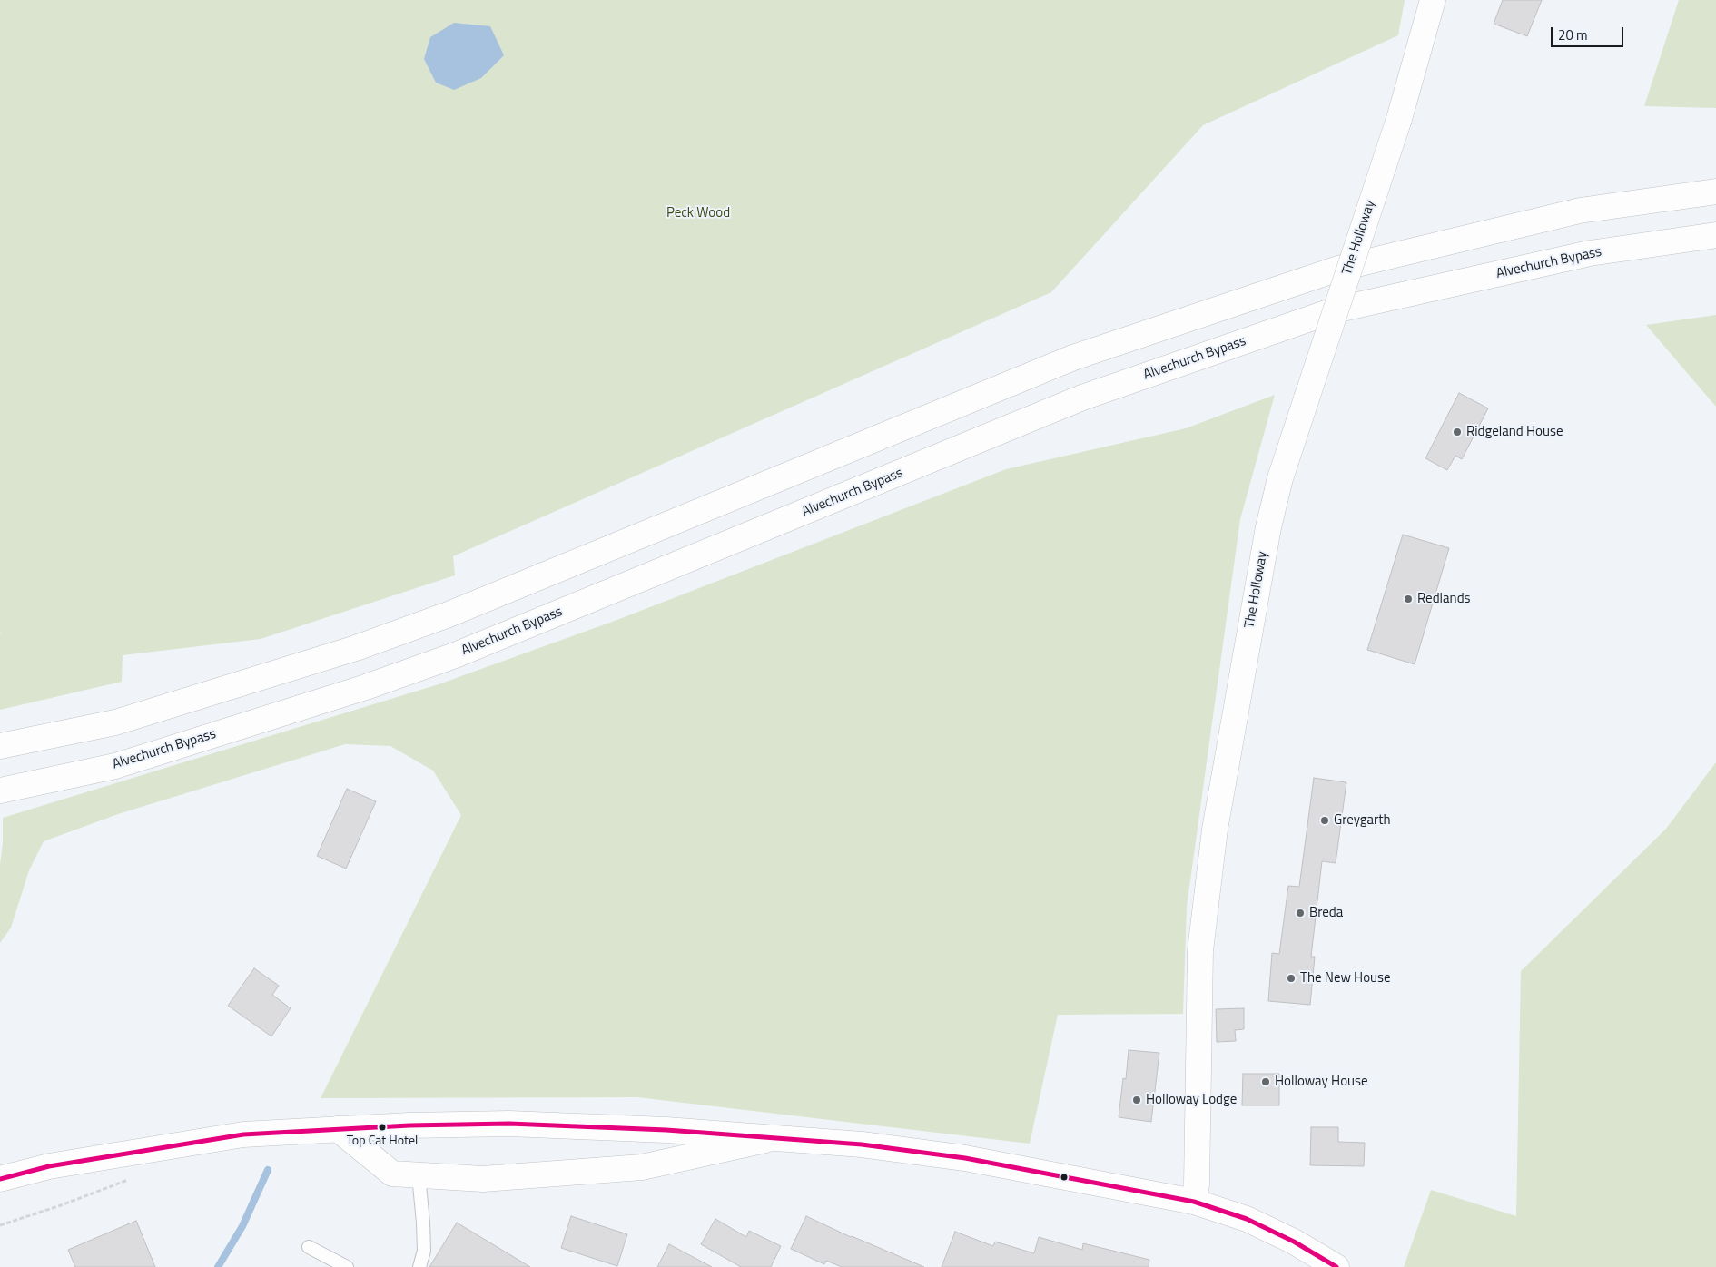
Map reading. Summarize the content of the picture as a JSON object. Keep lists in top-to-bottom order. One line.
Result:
{"streets":{"main road":["The Holloway","Alvechurch Bypass"]},"parks":["Peck Wood"],"places":["Ridgeland House","Redlands","Greygarth","Breda","The New House","Holloway House","Holloway Lodge","Top Cat Hotel"],"scale_bar":"20 m"}
